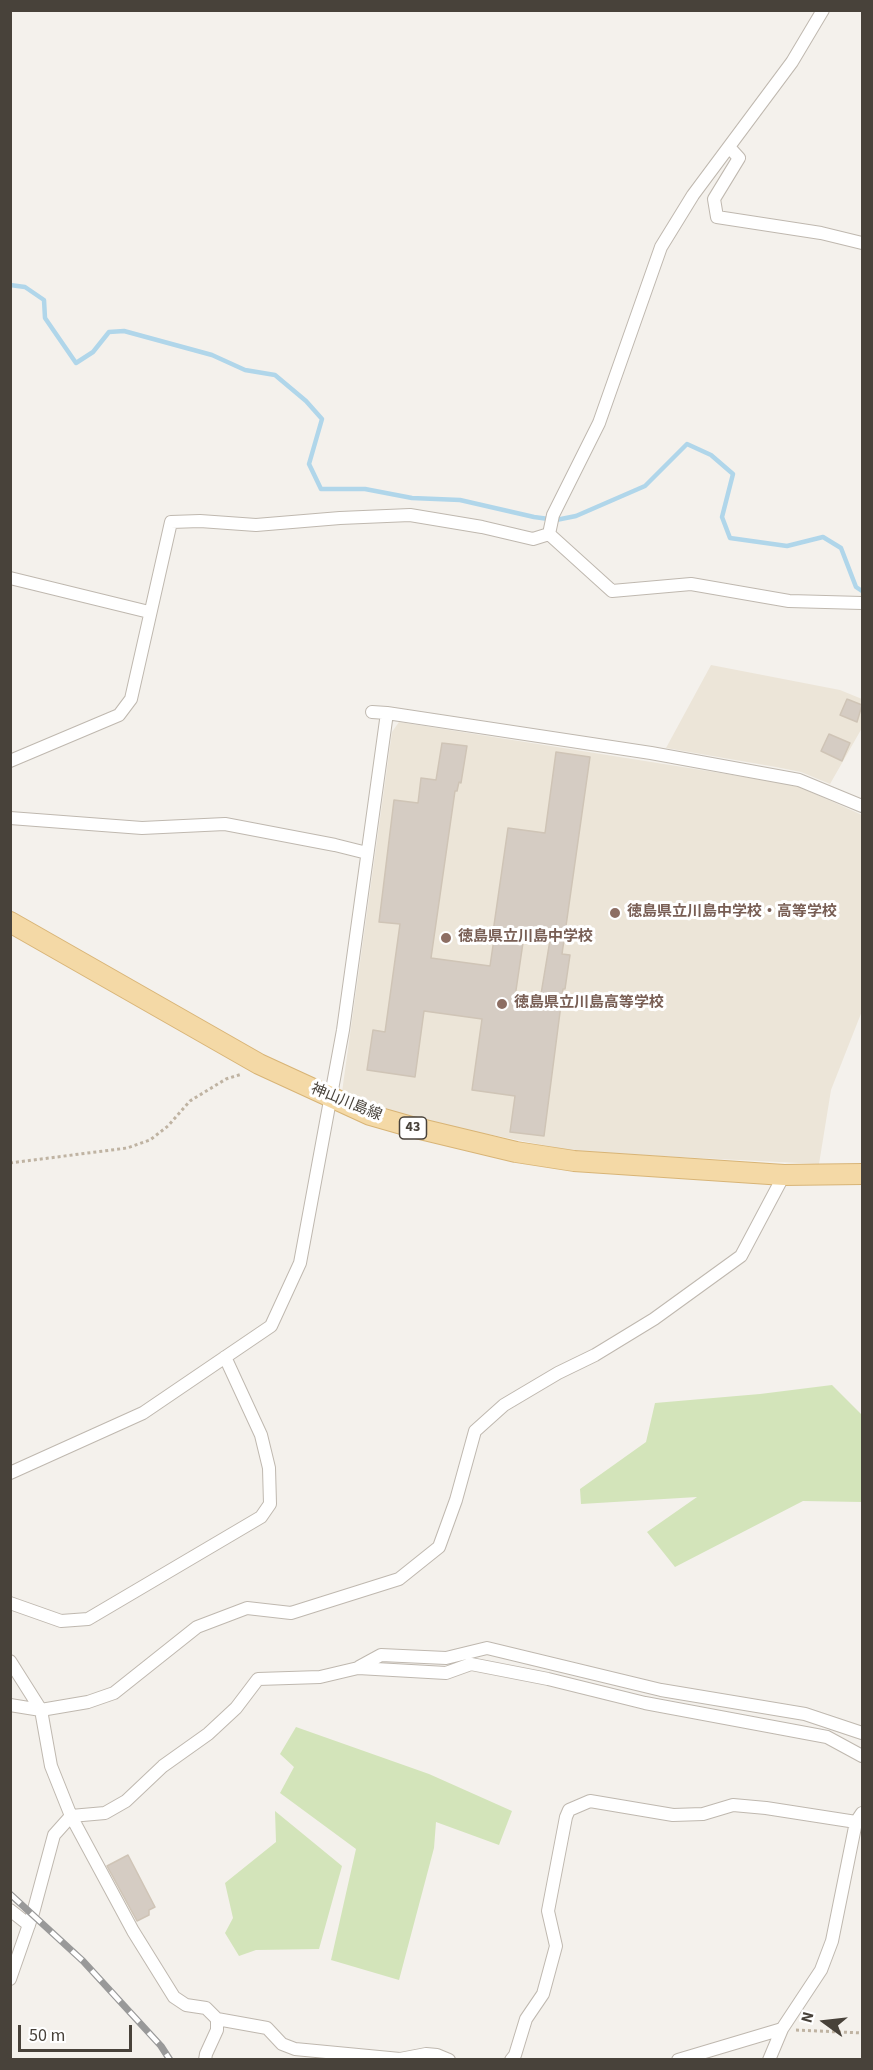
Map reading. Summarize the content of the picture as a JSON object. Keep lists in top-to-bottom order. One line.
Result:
{"streets":{"main road":["神山川島線","43"]},"places":["徳島県立川島中学校・高等学校","徳島県立川島中学校","徳島県立川島高等学校"],"scale_bar":"50 m","north":"left"}
